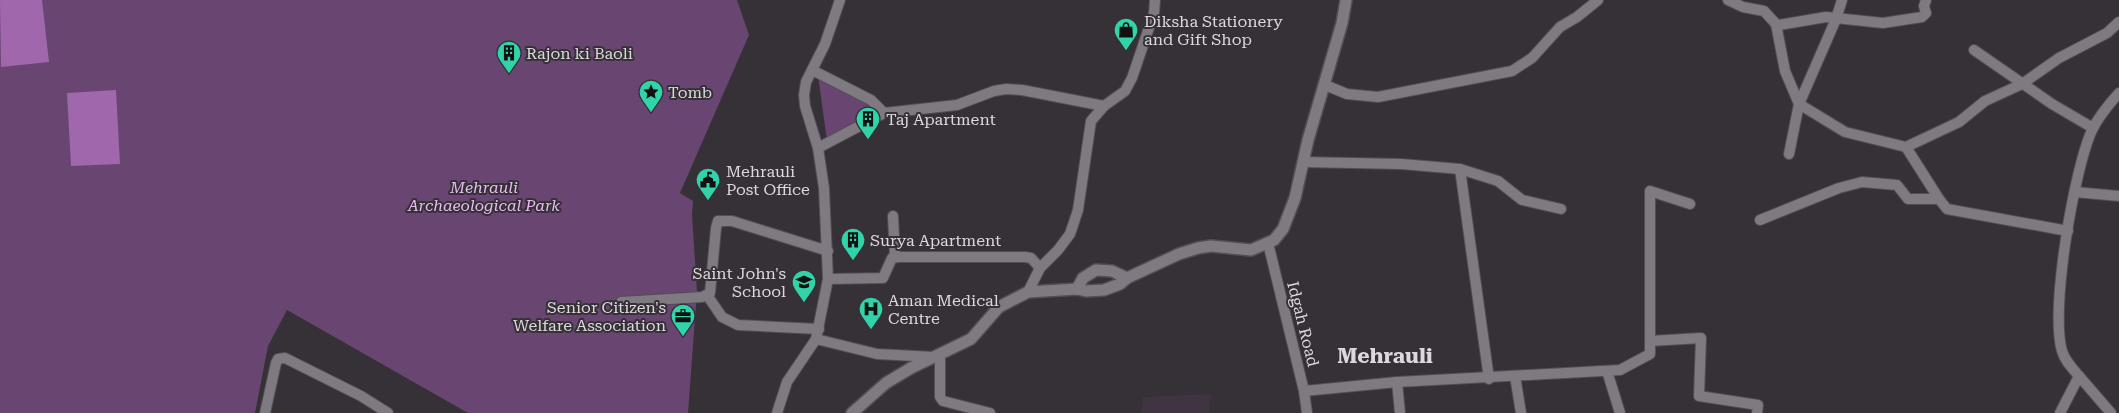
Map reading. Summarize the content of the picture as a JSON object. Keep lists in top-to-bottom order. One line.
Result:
{"streets":{"street":["Idgah Road"]},"districts":["Mehrauli"],"parks":["Mehrauli Archaeological Park"],"places":{"shop":["Diksha Stationery and Gift Shop"],"building":["Rajon ki Baoli","Taj Apartment","Surya Apartment"],"place":["Tomb"],"public building":["Mehrauli Post Office"],"school or university":["Saint John's School"],"hospital":["Aman Medical Centre"],"office":["Senior Citizen's Welfare Association"]}}
